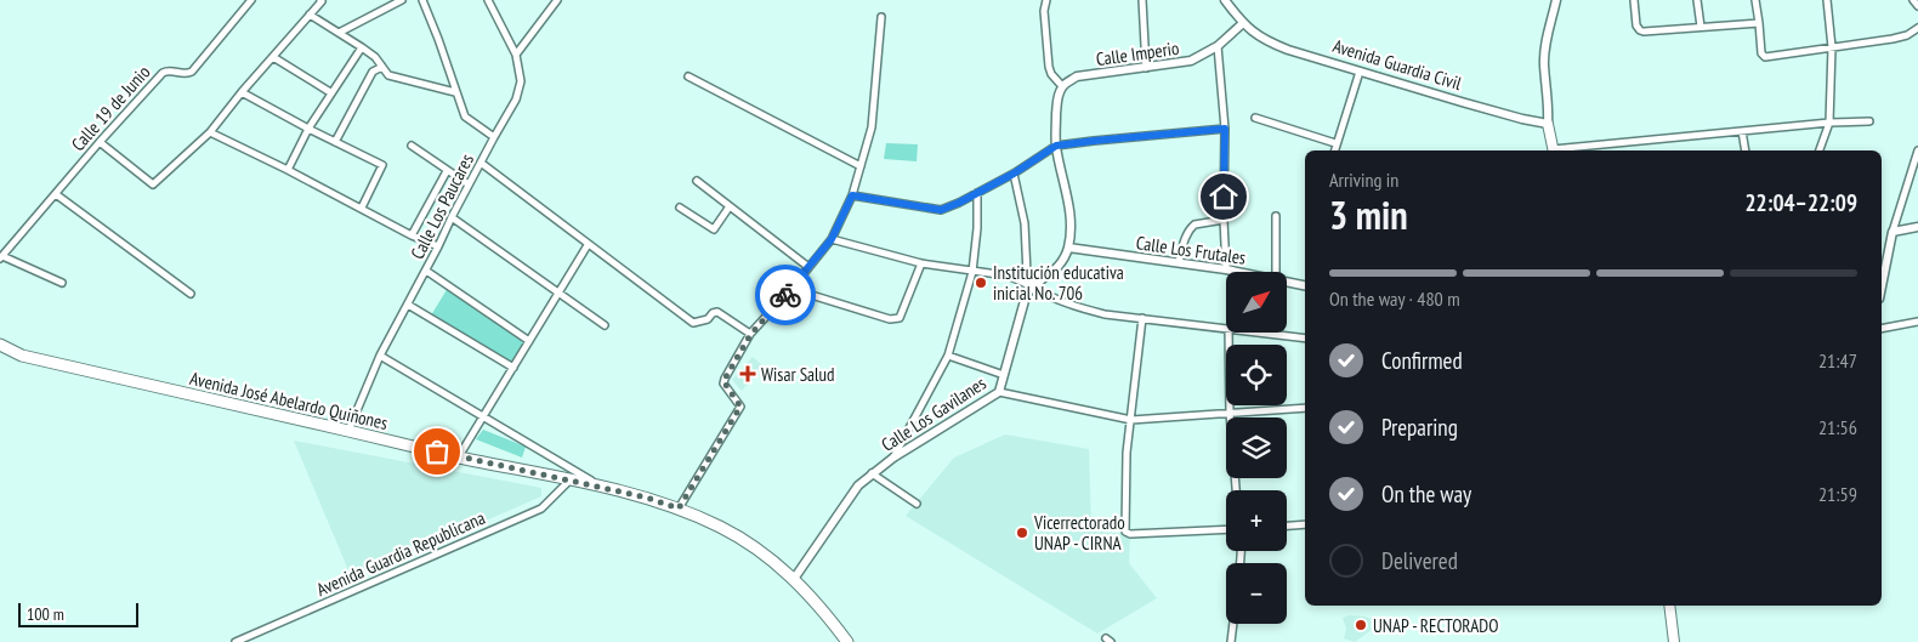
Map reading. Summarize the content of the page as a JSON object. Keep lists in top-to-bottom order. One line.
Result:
{"streets":{"main road":["Avenida José Abelardo Quiñones"],"street":["Calle Imperio","Avenida Guardia Civil","Calle 19 de Junio","Calle Los Paucares","Calle Los Frutales","Calle Los Gavilanes","Avenida Guardia Republicana"]},"crossings":[["Calle Imperio","Avenida Guardia Civil"],["Calle Los Paucares","Avenida José Abelardo Quiñones"],["Avenida José Abelardo Quiñones","Calle Los Gavilanes"],["Avenida José Abelardo Quiñones","Avenida Guardia Republicana"]],"places":{"other":["Institución educativa inicial No. 706","Vicerrectorado UNAP - CIRNA","UNAP - RECTORADO"],"health":["Wisar Salud"]},"scale_bar":"100 m","north":"top right","page":{"heading":["3 min","Arriving in","22:04–22:09"],"bar":"On the way · 480 m","map_buttons":["+","−"],"list":[["Confirmed","21:47"],["Preparing","21:56"],["On the way","21:59"],"Delivered"],"scale":"100 m"}}
